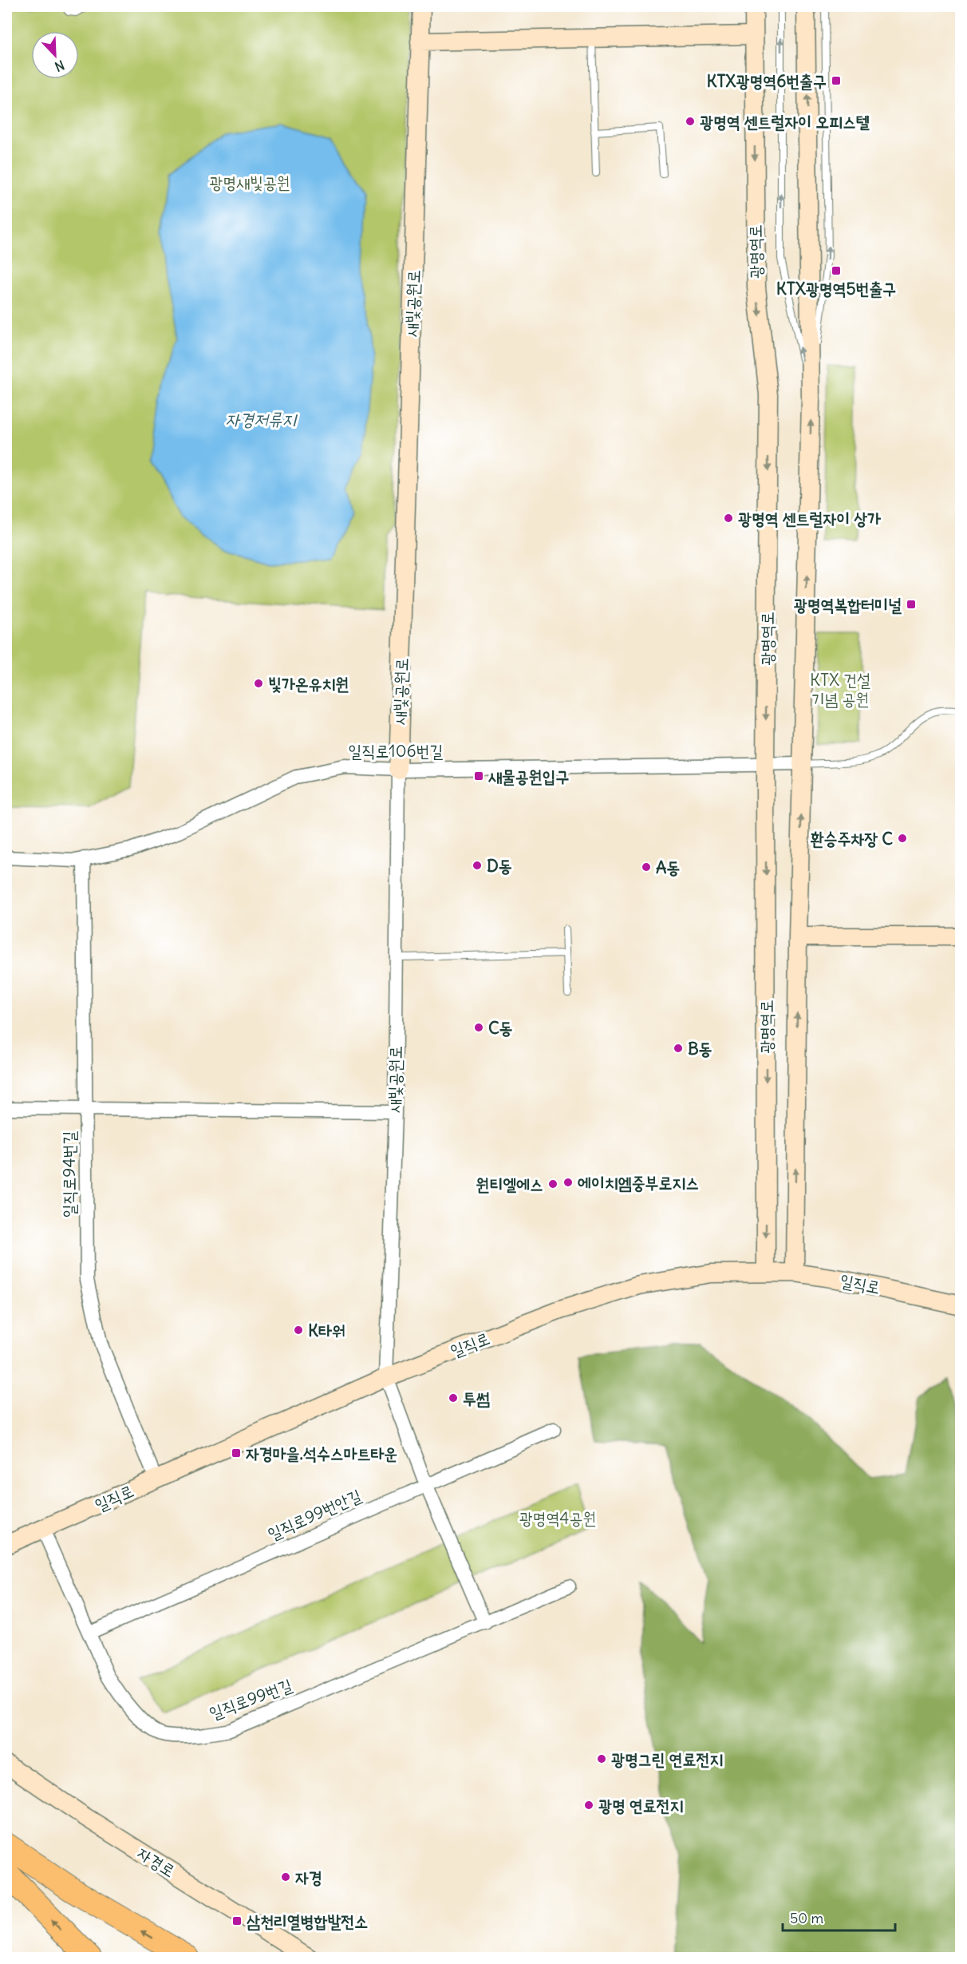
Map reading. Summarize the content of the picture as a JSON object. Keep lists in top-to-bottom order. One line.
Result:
{"streets":{"street":["광명역로","새빛공원로","일직로106번길","일직로94번길","일직로","일직로99번안길","일직로99번길","자경로"]},"crossings":[["광명역로","일직로106번길"],["광명역로","일직로"],["새빛공원로","일직로106번길"],["새빛공원로","일직로"],["일직로106번길","일직로94번길"],["일직로94번길","일직로"],["일직로","일직로99번길"],["일직로99번안길","일직로99번길"]],"water":["자경저류지"],"parks":["광명새빛공원","KTX 건설 기념 공원","광명역4공원"],"places":{"transit":["KTX광명역6번출구","KTX광명역5번출구","광명역복합터미널","새물공원입구","자경마을.석수스마트타운","삼천리열병합발전소"],"other":["광명역 센트럴자이 오피스텔","광명역 센트럴자이 상가","빛가온유치원","환승주차장 C","D동","A동","C동","B동","에이치엠중부로지스","원티엘에스","K타워","투썸","광명그린 연료전지","광명 연료전지","자경"]},"scale_bar":"50 m","north":"bottom right"}
